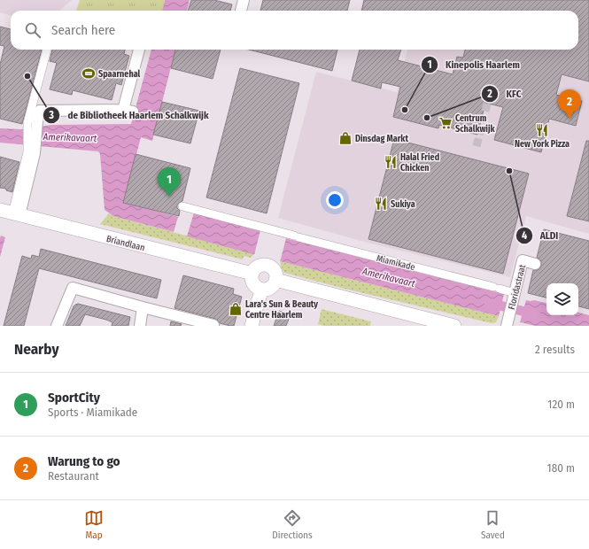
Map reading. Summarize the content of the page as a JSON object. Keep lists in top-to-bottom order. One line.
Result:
{"streets":{"street":["Briandlaan","Miamikade","Floridastraat"]},"crossings":[["Miamikade","Floridastraat"]],"water":["Amerikavaart"],"places":{"sports":["Spaarnehal"],"other":["de Bibliotheek Haarlem Schalkwijk","Kinepolis Haarlem","KFC","ALDI"],"supermarket":["Centrum Schalkwijk"],"restaurant":["New York Pizza","Halal Fried Chicken","Sukiya"],"shop":["Dinsdag Markt","Lara's Sun & Beauty Centre Haarlem"]},"page":{"search":"Search here","pins":["2","1"],"heading":["Nearby","2 results"],"list":[{"mark":"1","name":"SportCity","note":"Sports · Miamikade","value":"120 m"},{"mark":"2","name":"Warung to go","note":"Restaurant","value":"180 m"}],"nav":["Map","Directions","Saved"]}}
